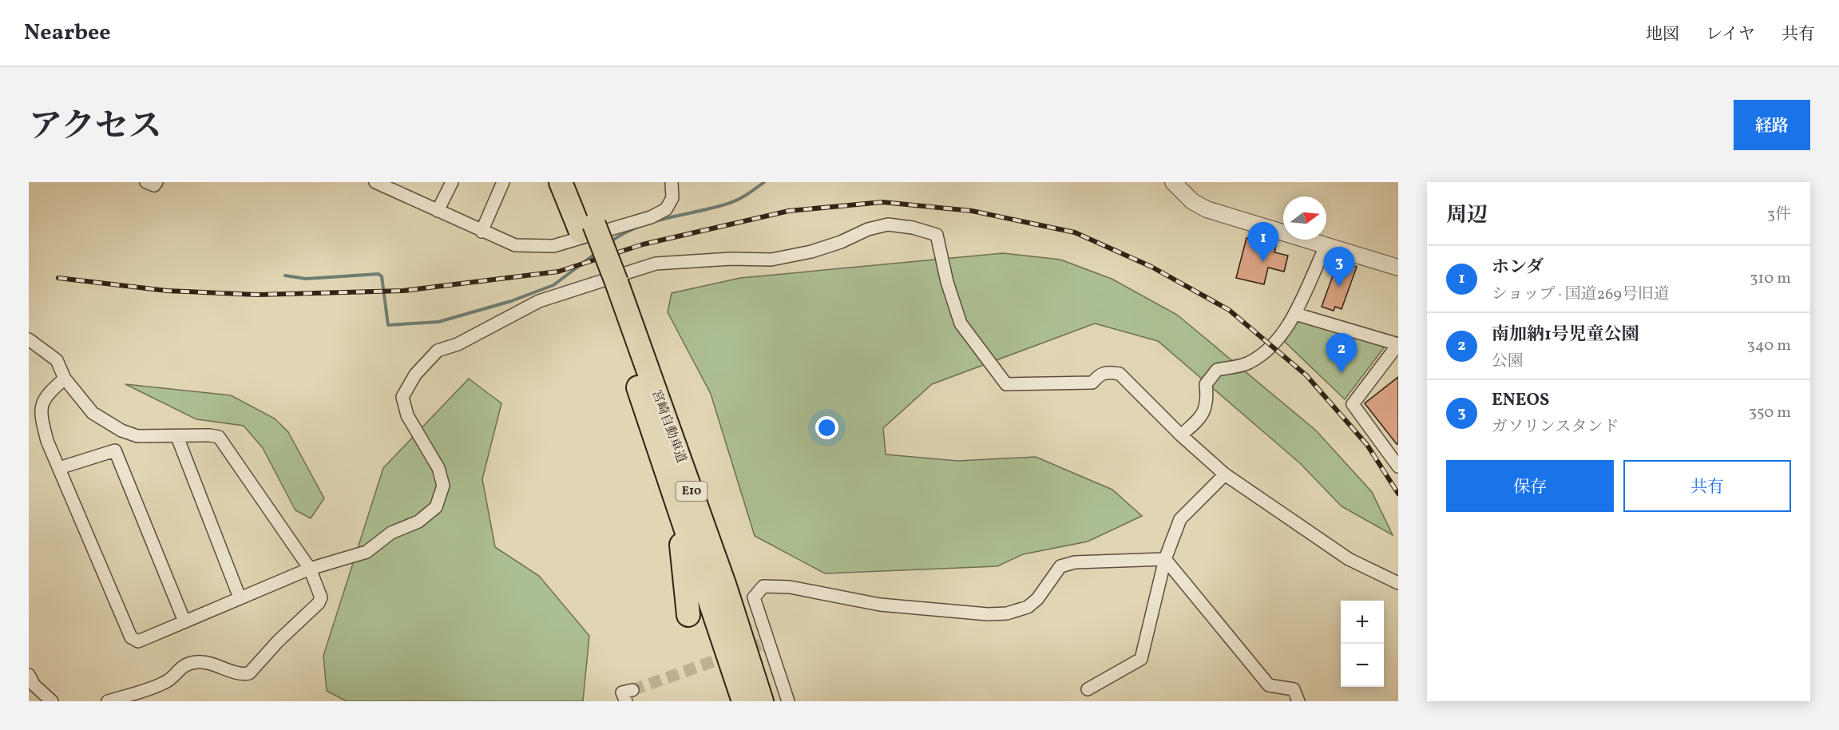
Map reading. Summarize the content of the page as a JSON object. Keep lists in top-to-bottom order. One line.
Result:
{"streets":{"highway":["宮崎自動車道","E10"]},"north":"right","page":{"header":"Nearbee","nav":["地図","レイヤ","共有"],"title":"アクセス","buttons":["経路",["保存","共有"]],"heading":["周辺","3件"],"pins":["1","3","2"],"list":[{"mark":"1","name":"ホンダ","note":"ショップ · 国道269号旧道","value":"310 m"},{"mark":"2","name":"南加納1号児童公園","note":"公園","value":"340 m"},{"mark":"3","name":"ENEOS","note":"ガソリンスタンド","value":"350 m"}],"map_buttons":["+","−"]}}
